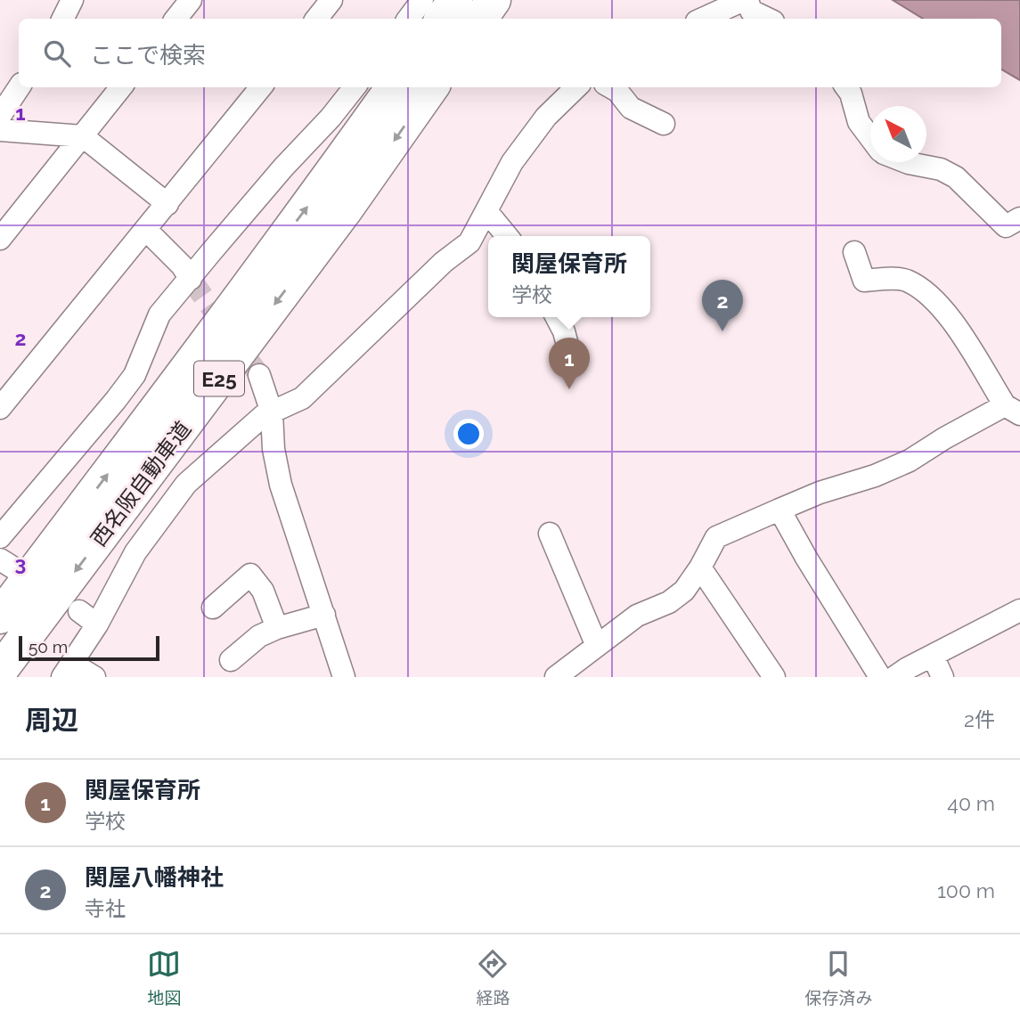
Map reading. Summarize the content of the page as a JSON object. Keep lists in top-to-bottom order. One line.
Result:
{"streets":{"highway":["E25","西名阪自動車道"]},"scale_bar":"50 m","north":"top left","page":{"search":"ここで検索","popup":["関屋保育所","学校"],"pins":["2","1"],"scale":"50 m","heading":["周辺","2件"],"list":[{"mark":"1","name":"関屋保育所","note":"学校","value":"40 m"},{"mark":"2","name":"関屋八幡神社","note":"寺社","value":"100 m"}],"nav":["地図","経路","保存済み"]},"grid":{"rows":["1","2","3"]}}
